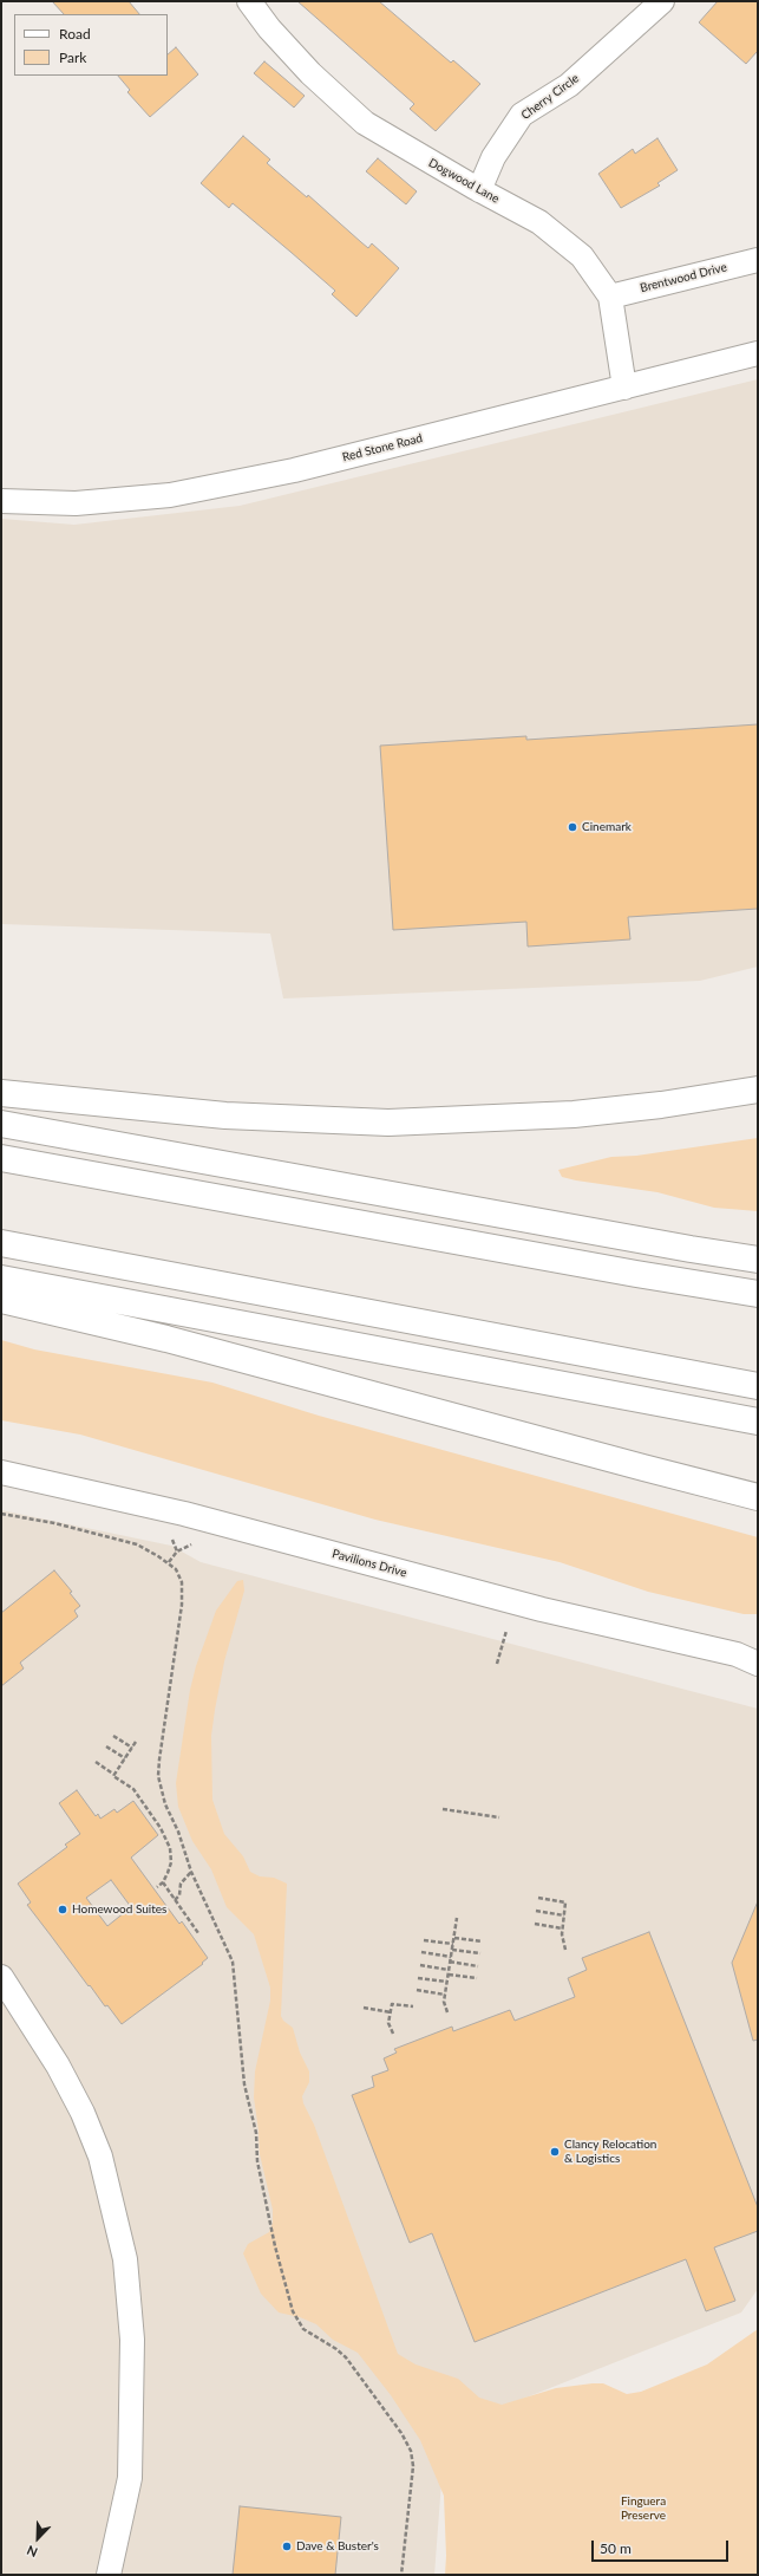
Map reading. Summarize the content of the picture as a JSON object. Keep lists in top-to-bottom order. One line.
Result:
{"streets":{"street":["Cherry Circle","Dogwood Lane","Brentwood Drive","Red Stone Road","Pavilions Drive"]},"crossings":[["Cherry Circle","Dogwood Lane"],["Dogwood Lane","Brentwood Drive"],["Dogwood Lane","Red Stone Road"]],"parks":["Finguera Preserve"],"places":["Cinemark","Homewood Suites","Clancy Relocation & Logistics","Dave & Buster's"],"legend":["Road","Park"],"scale_bar":"50 m","north":"bottom left"}
